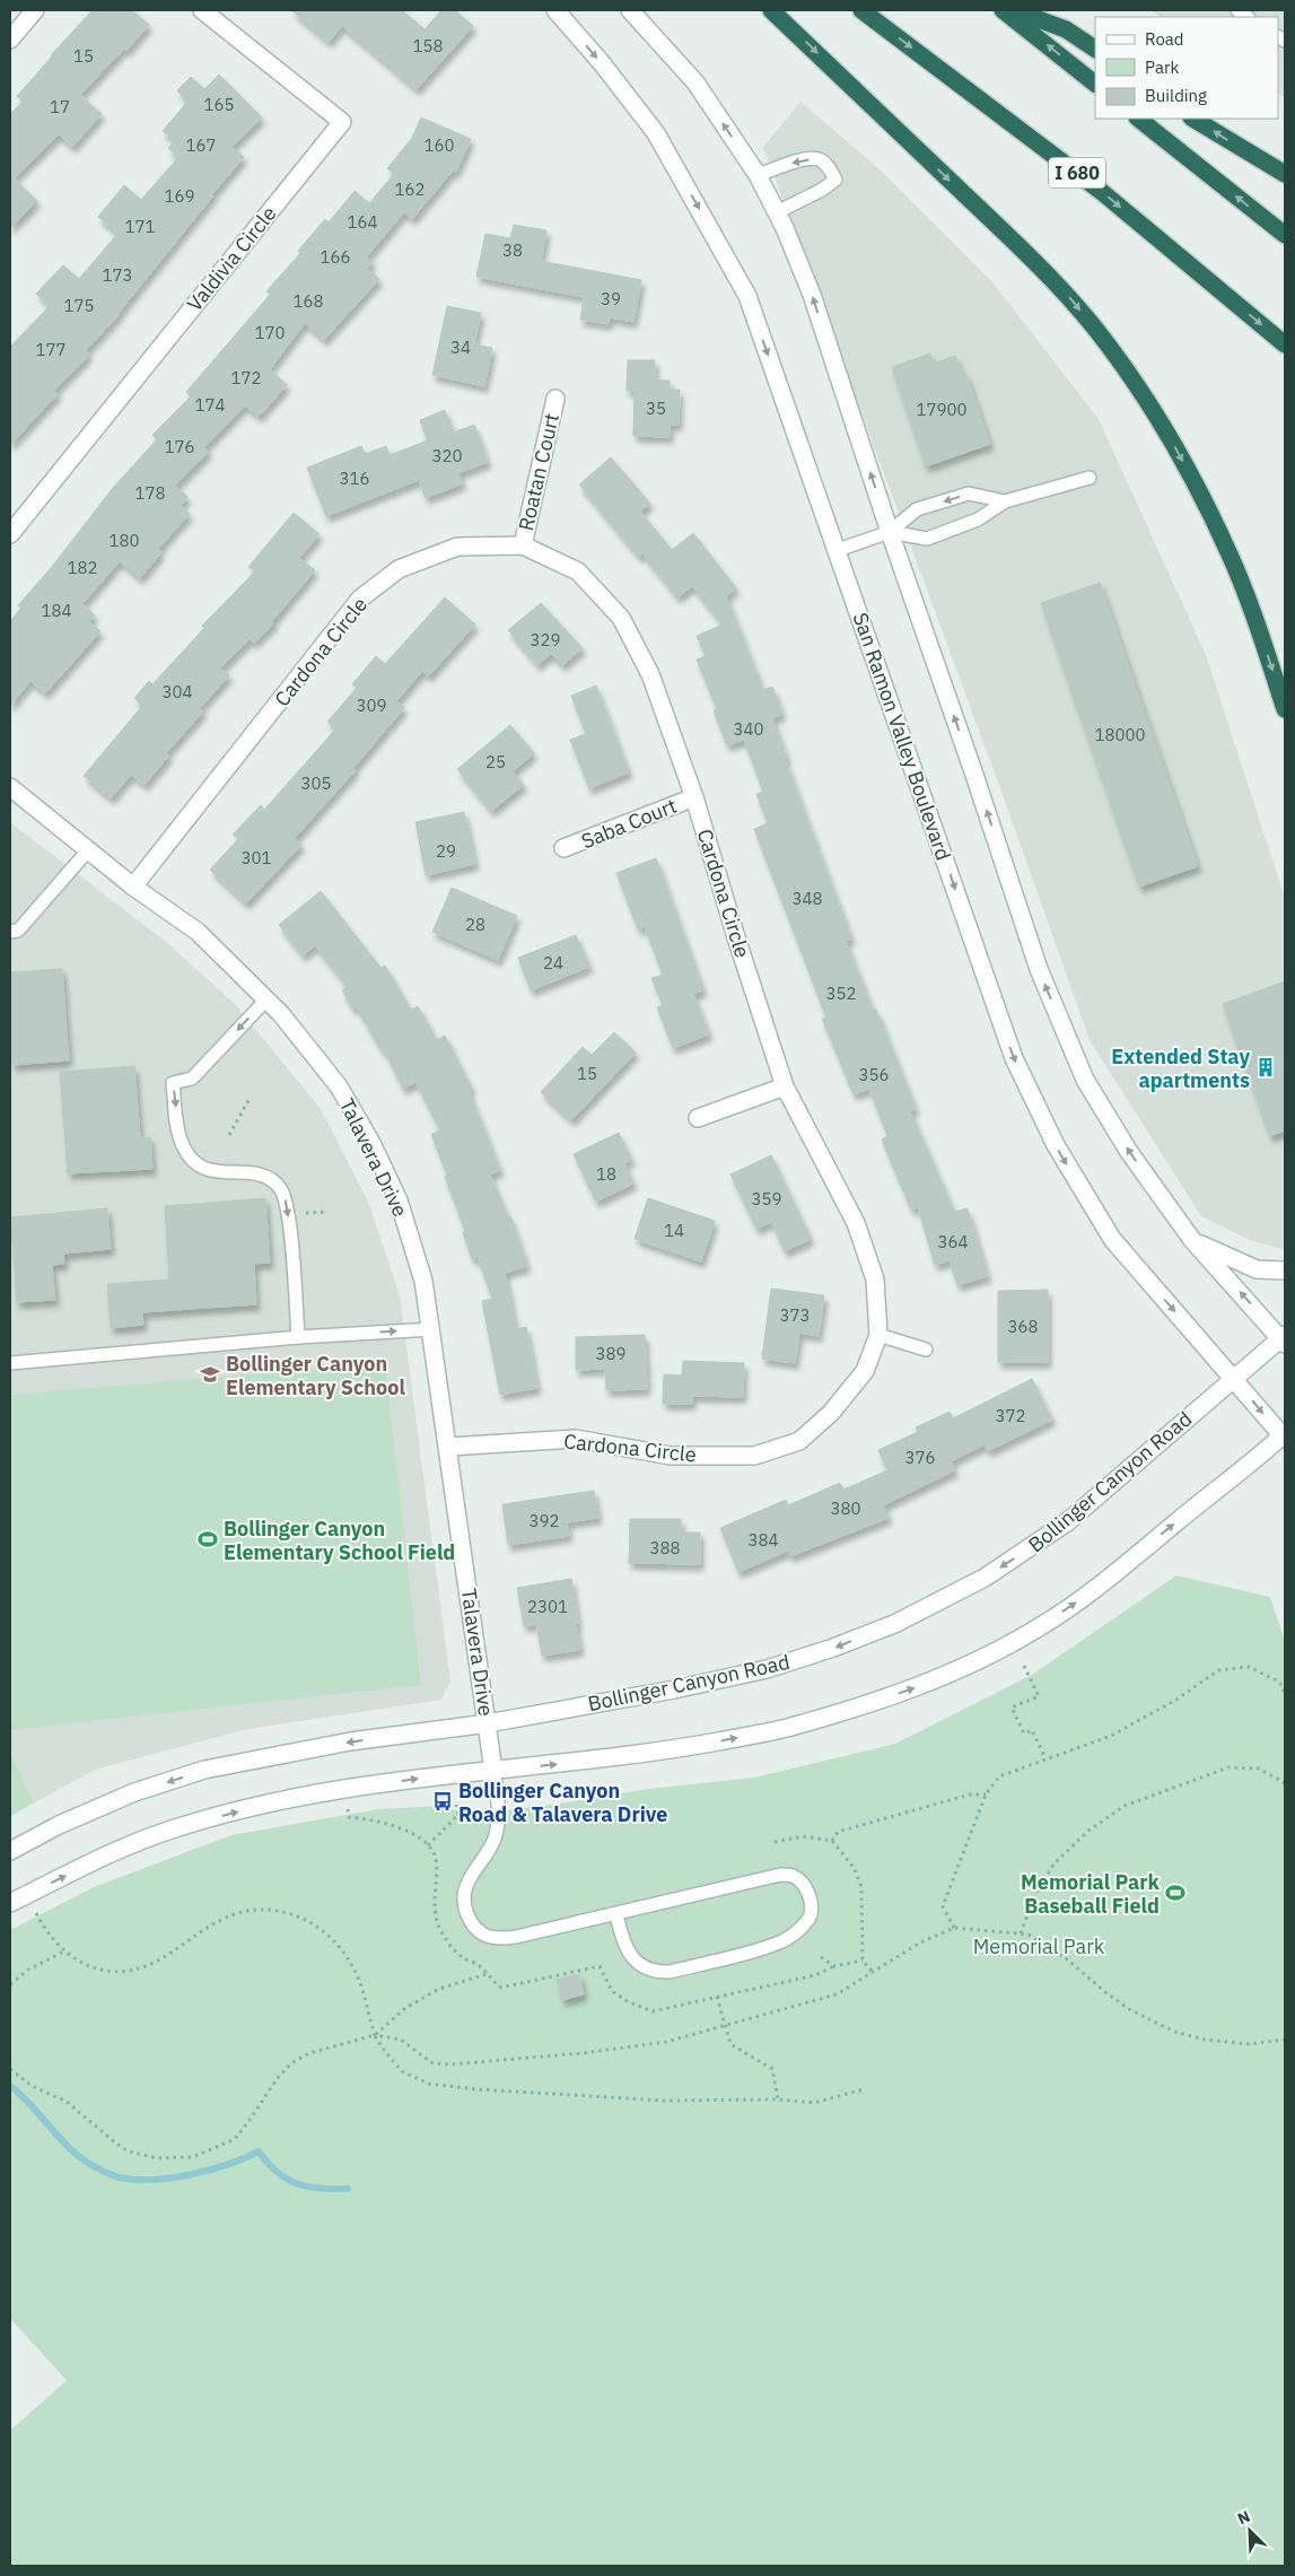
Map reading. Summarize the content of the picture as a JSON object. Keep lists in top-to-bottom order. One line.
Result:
{"streets":{"highway":["I 680"],"main road":["Valdivia Circle","Roatan Court","Cardona Circle","San Ramon Valley Boulevard","Saba Court","Talavera Drive","Bollinger Canyon Road"]},"crossings":[["Roatan Court","Cardona Circle"],["Cardona Circle","Saba Court"],["Cardona Circle","Talavera Drive"],["San Ramon Valley Boulevard","Bollinger Canyon Road"],["Talavera Drive","Bollinger Canyon Road"]],"parks":["Memorial Park"],"places":{"building":["Extended Stay apartments"],"school or university":["Bollinger Canyon Elementary School"],"sports":["Bollinger Canyon Elementary School Field","Memorial Park Baseball Field"],"bus stop":["Bollinger Canyon Road & Talavera Drive"]},"house_numbers":["158","15","165","17","167","160","162","169","164","171","38","166","173","39","168","175","170","34","177","172","174","35","17900","176","320","316","178","180","182","184","329","304","309","340","18000","25","305","29","301","348","28","24","352","15","356","18","359","14","364","373","368","389","372","376","380","392","384","388","2301"],"legend":["Road","Park","Building"],"north":"top left"}
